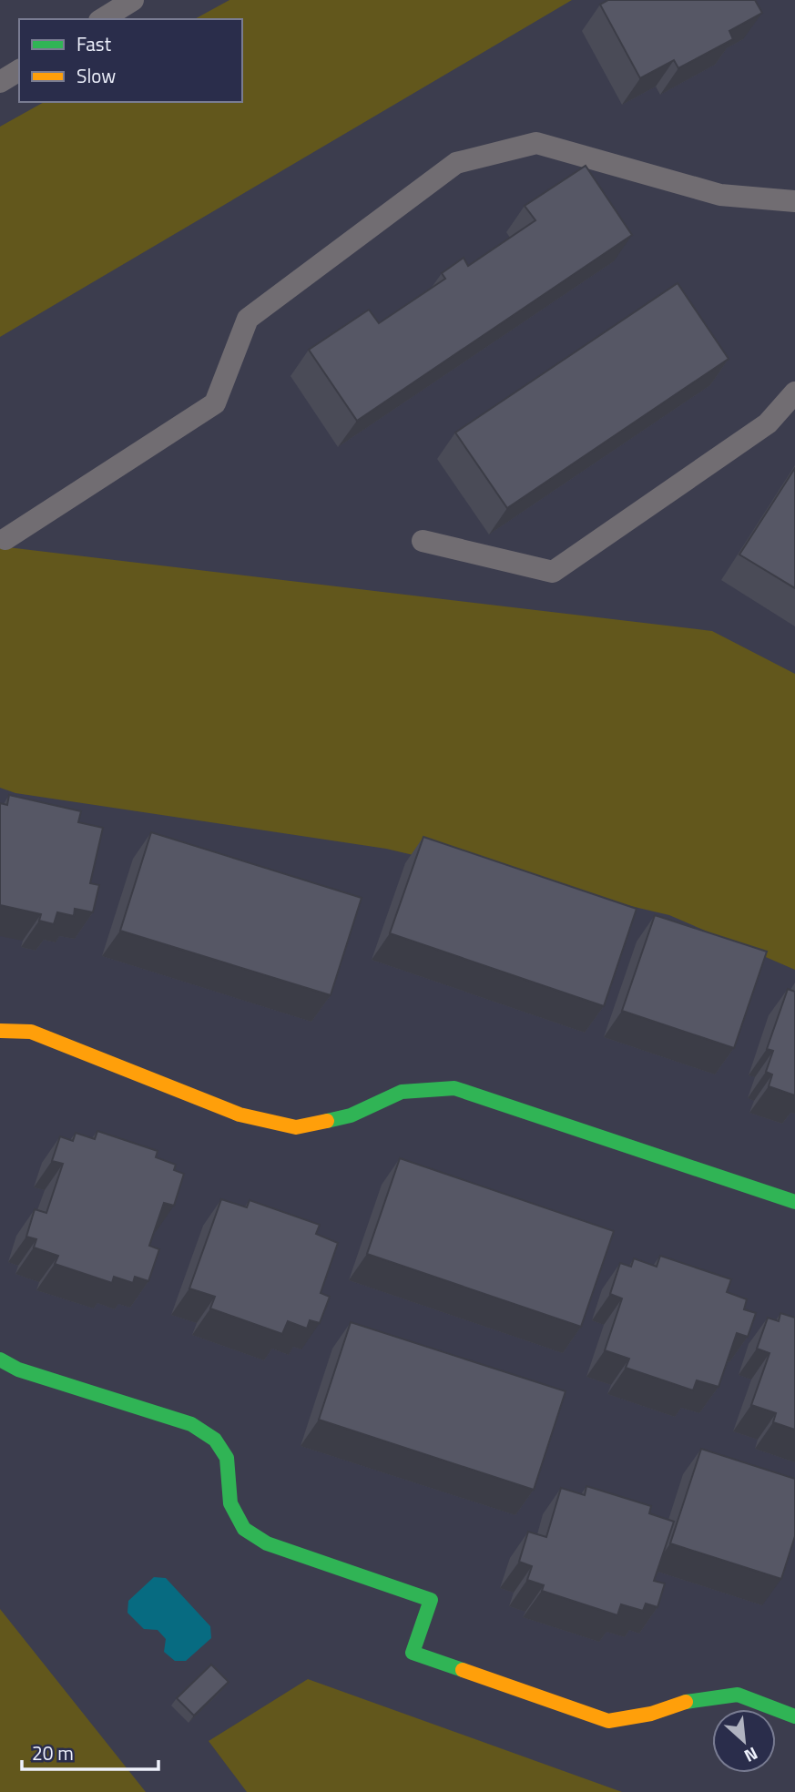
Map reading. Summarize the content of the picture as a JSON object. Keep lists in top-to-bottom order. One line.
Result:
{"legend":["Fast","Slow"],"scale_bar":"20 m","north":"bottom right"}
